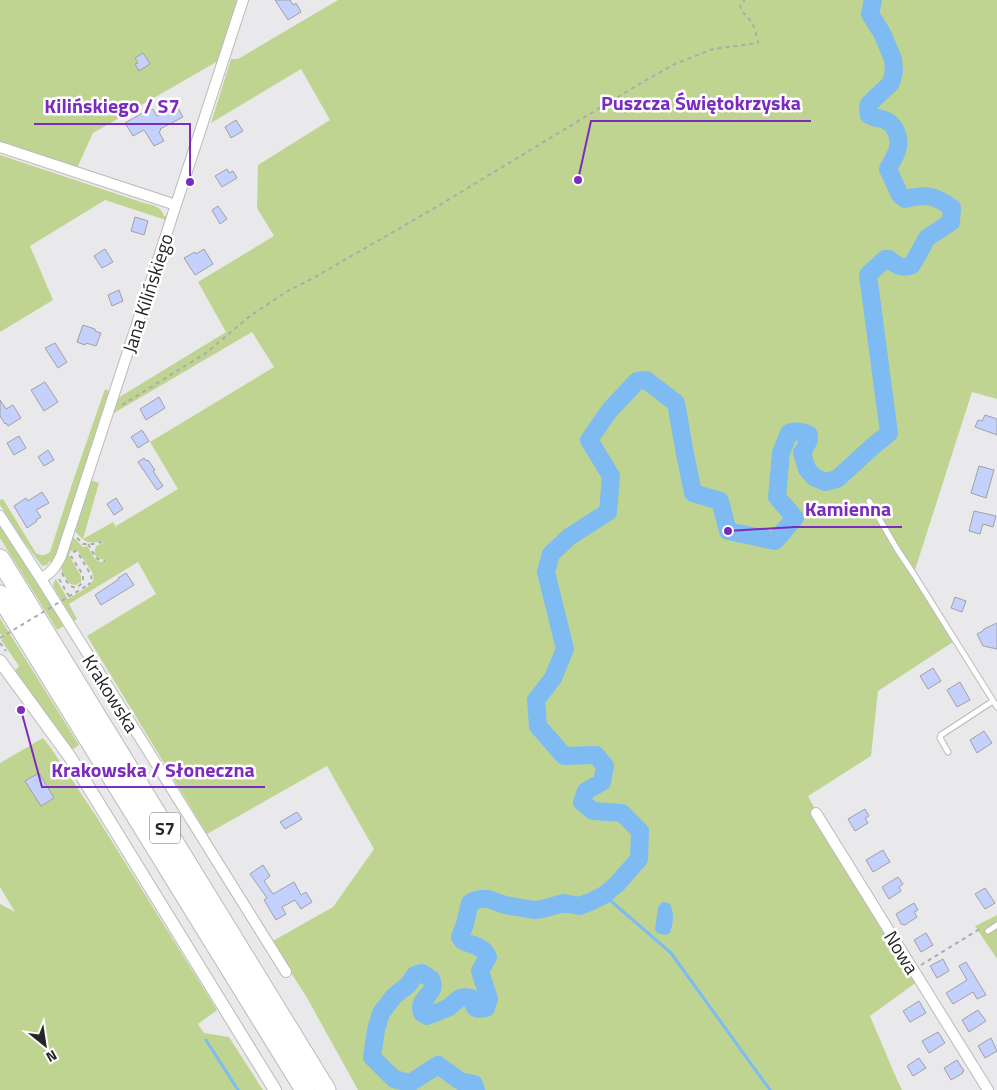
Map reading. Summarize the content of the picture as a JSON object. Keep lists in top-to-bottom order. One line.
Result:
{"streets":{"highway":["S7"],"street":["Jana Kilińskiego","Krakowska","Nowa"]},"crossings":[["Jana Kilińskiego","Krakowska"]],"places":["Puszcza Świętokrzyska","Kilińskiego / S7","Kamienna","Krakowska / Słoneczna"],"north":"bottom right"}
